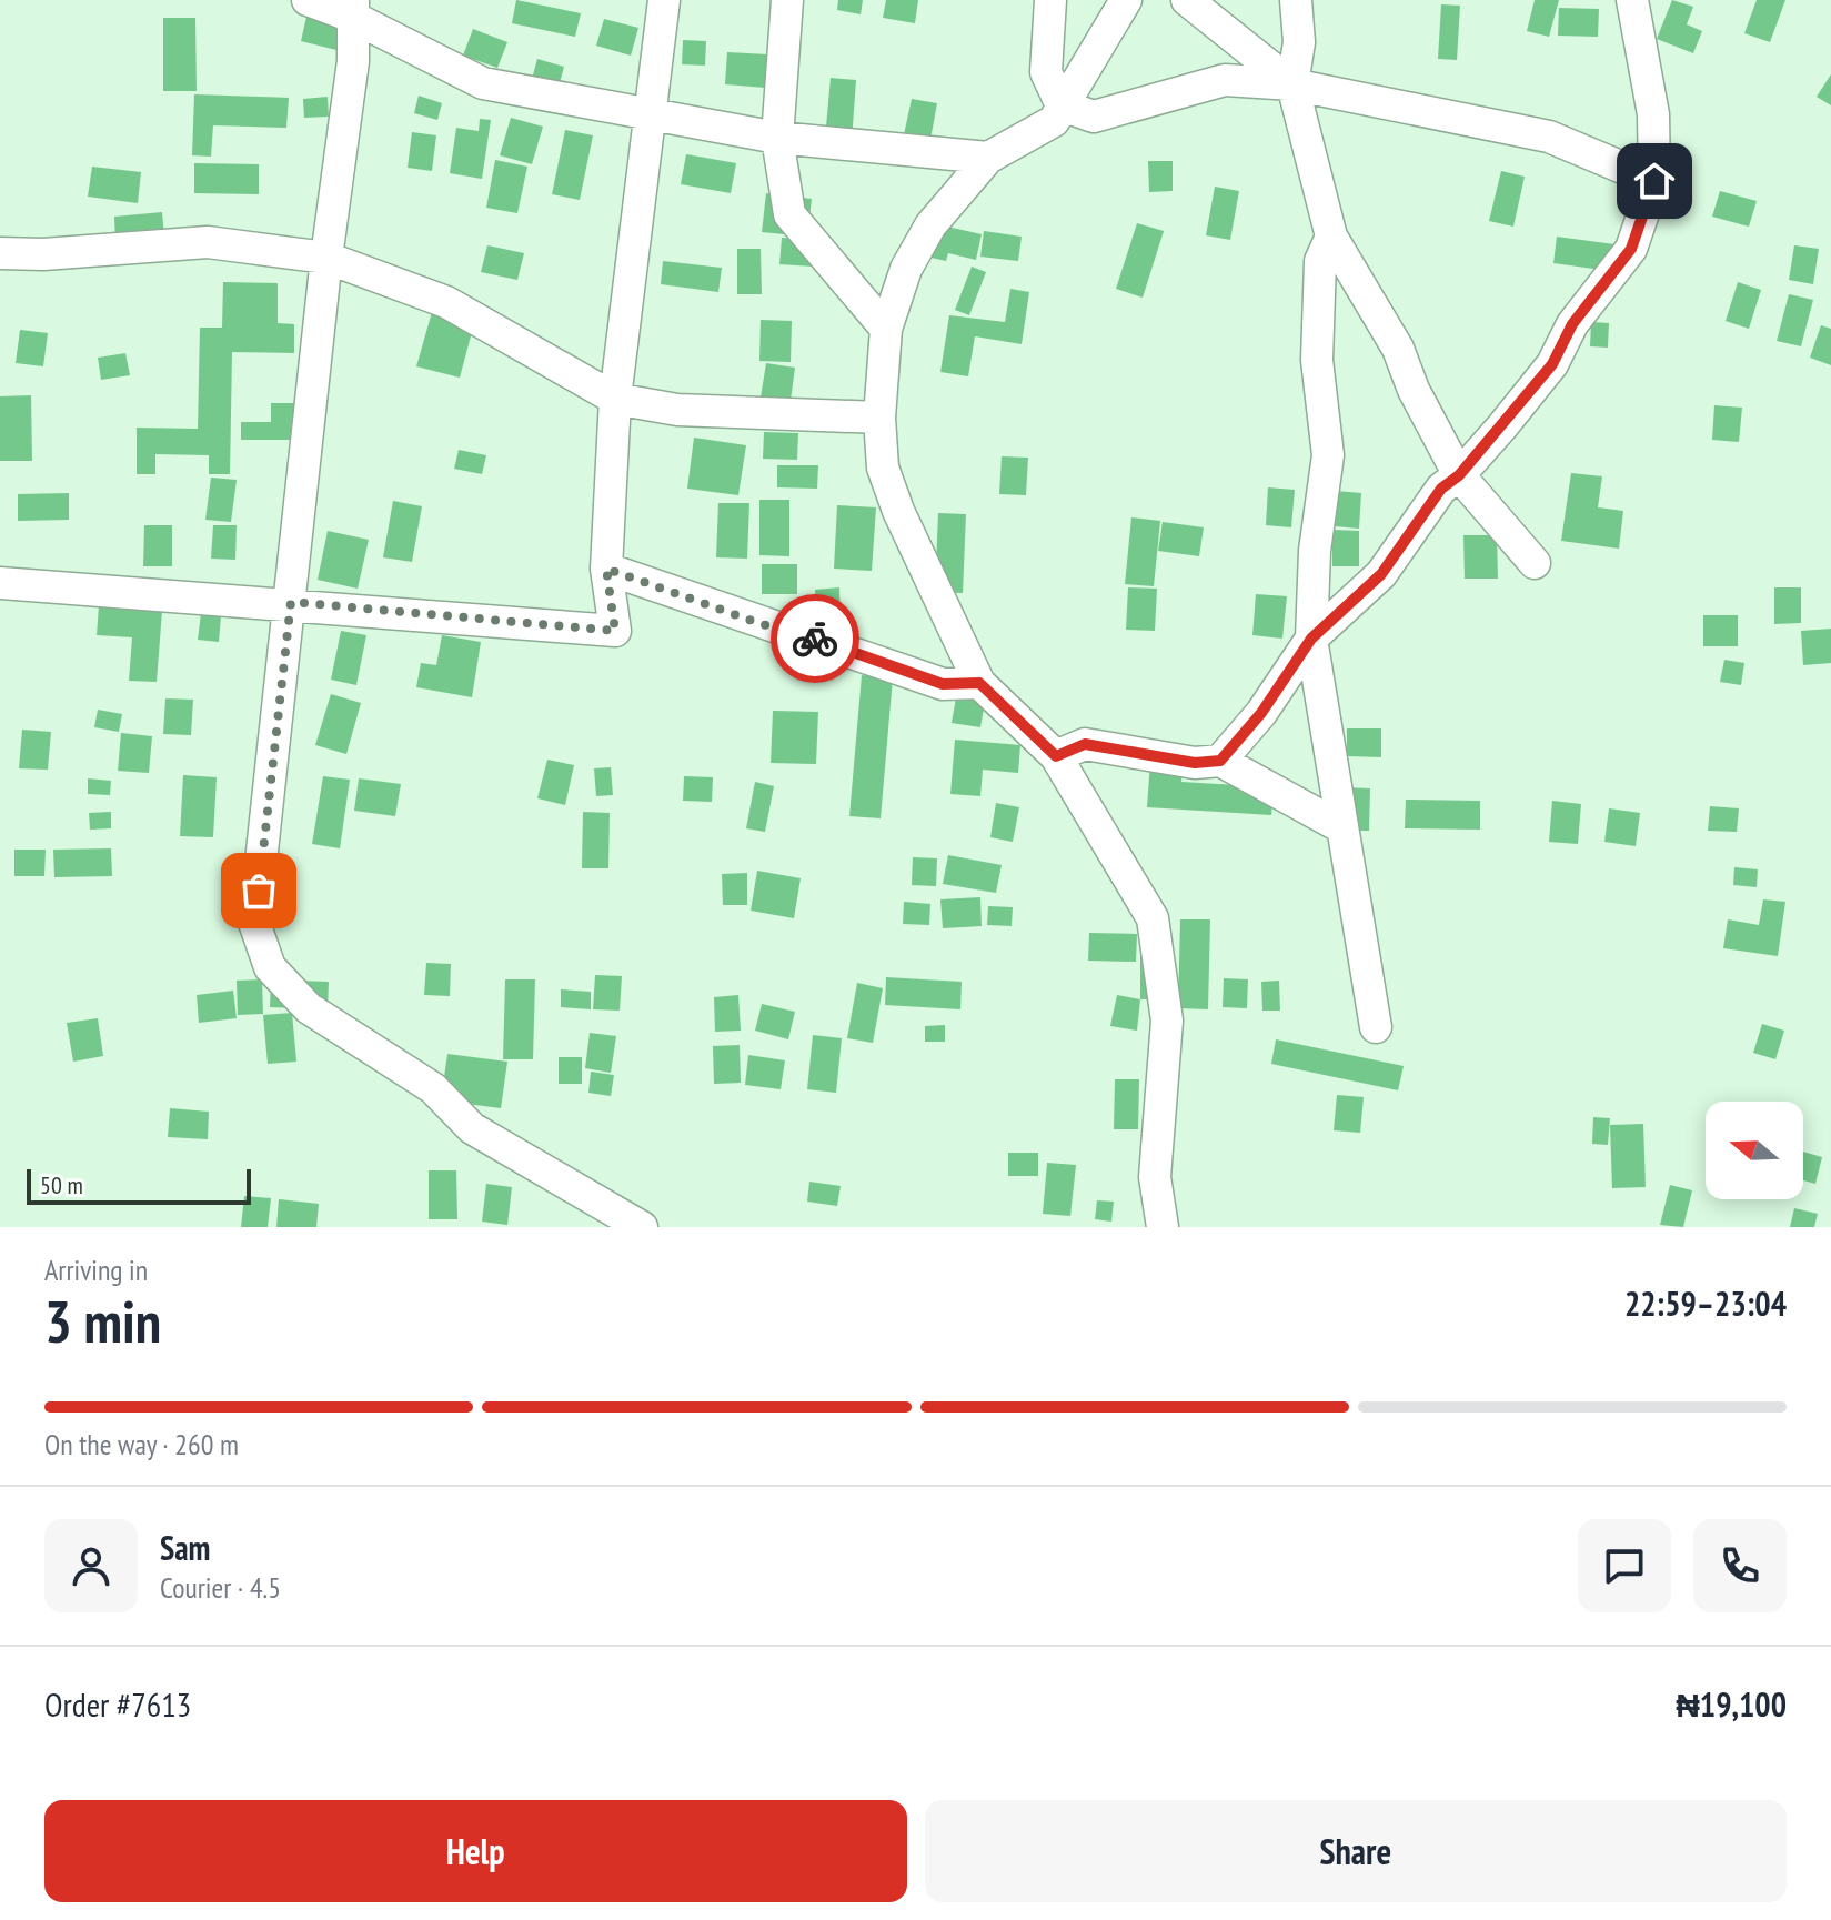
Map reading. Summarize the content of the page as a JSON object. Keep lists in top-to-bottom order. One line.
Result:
{"scale_bar":"50 m","north":"left","page":{"scale":"50 m","heading":["3 min","Arriving in","22:59–23:04"],"panel":["Sam","Courier · 4.5","Order #7613","₦19,100"],"bar":"On the way · 260 m","buttons":["Help","Share"]}}
